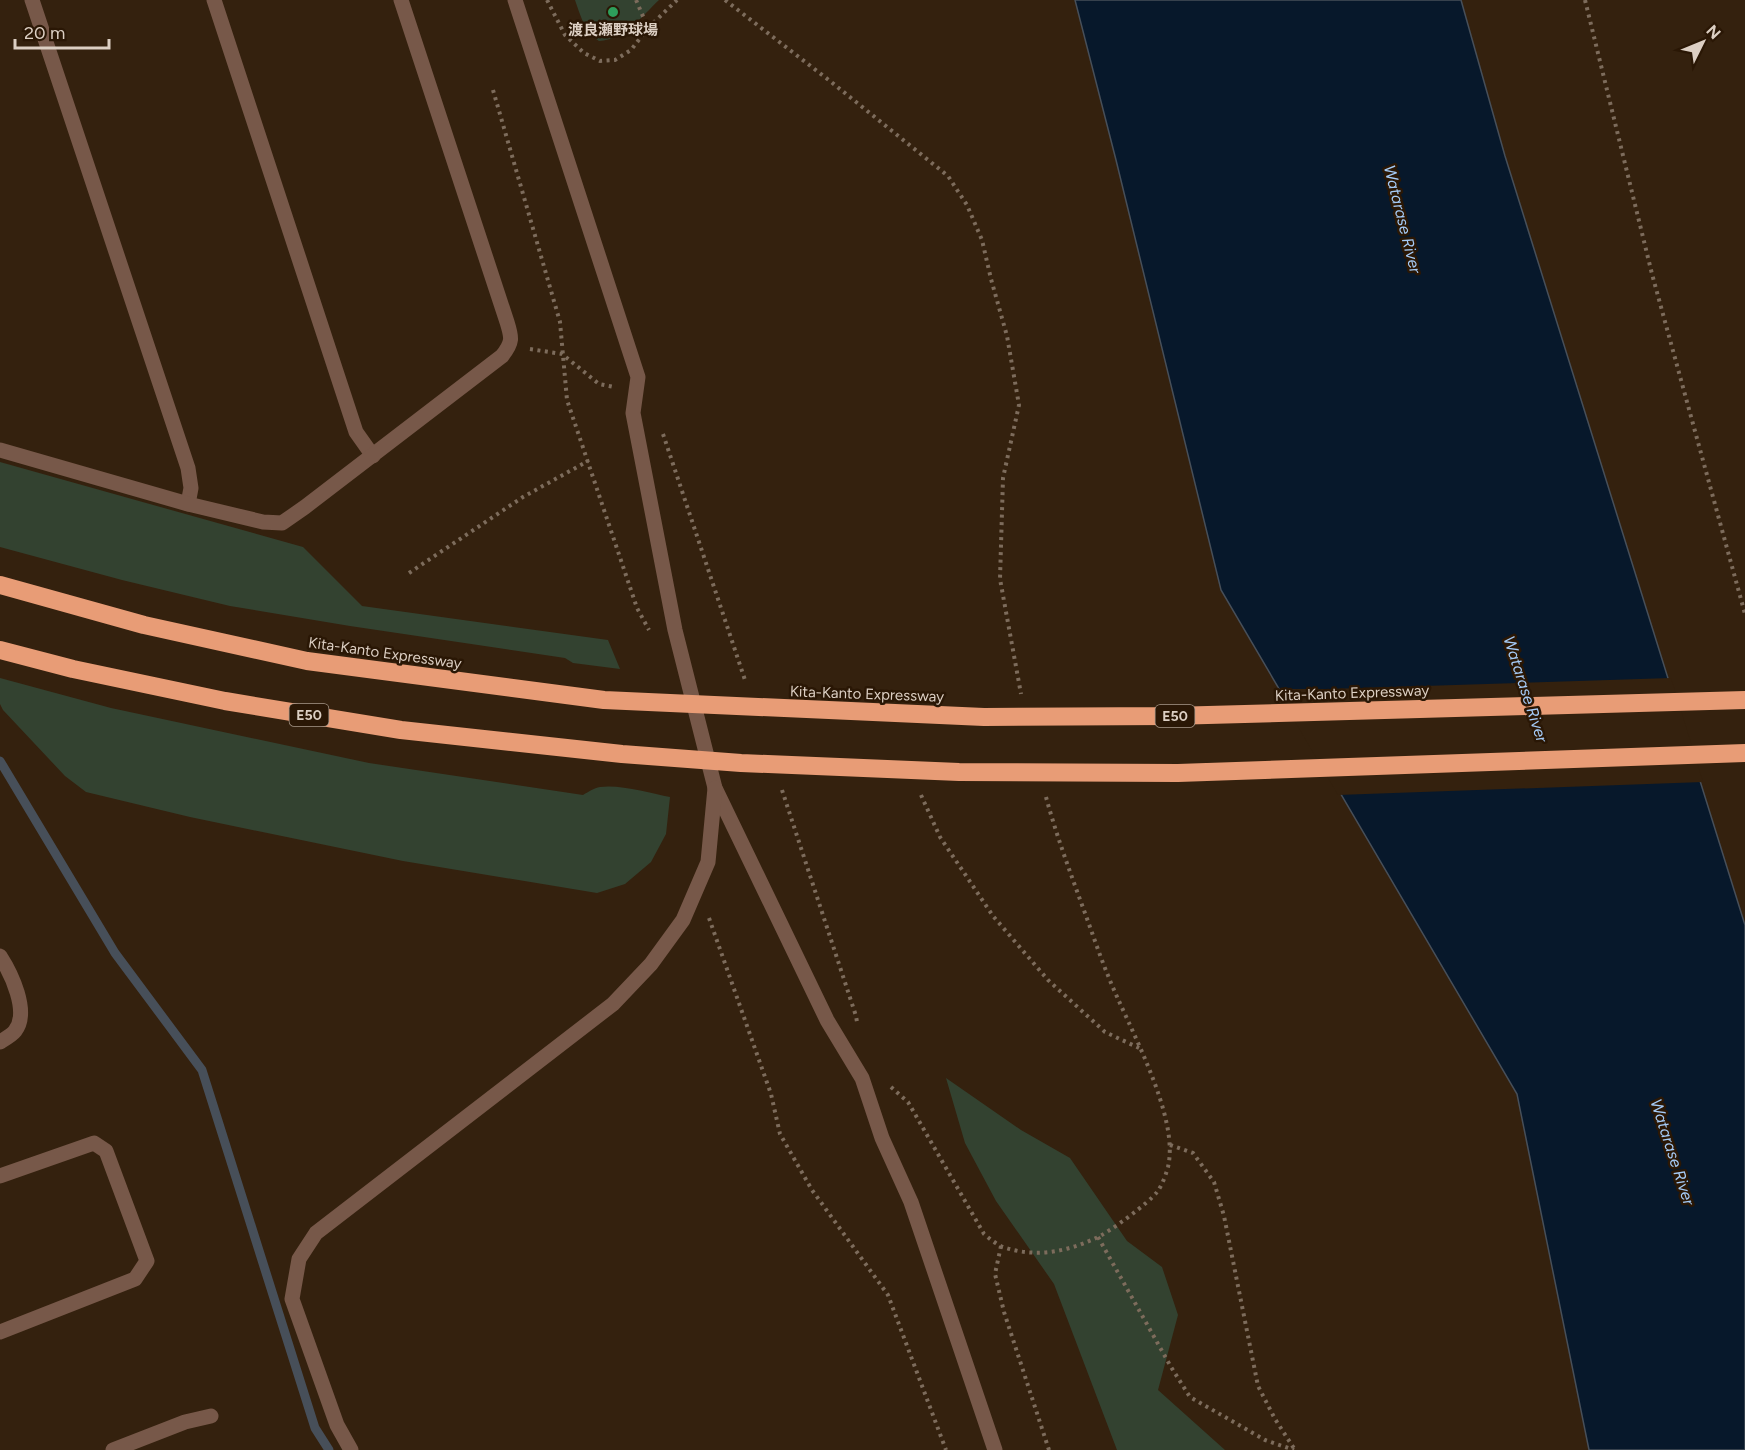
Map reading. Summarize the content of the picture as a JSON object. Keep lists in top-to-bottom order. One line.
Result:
{"streets":{"highway":["Kita-Kanto Expressway","E50"]},"water":["Watarase River"],"places":["渡良瀬野球場"],"scale_bar":"20 m","north":"top right"}
